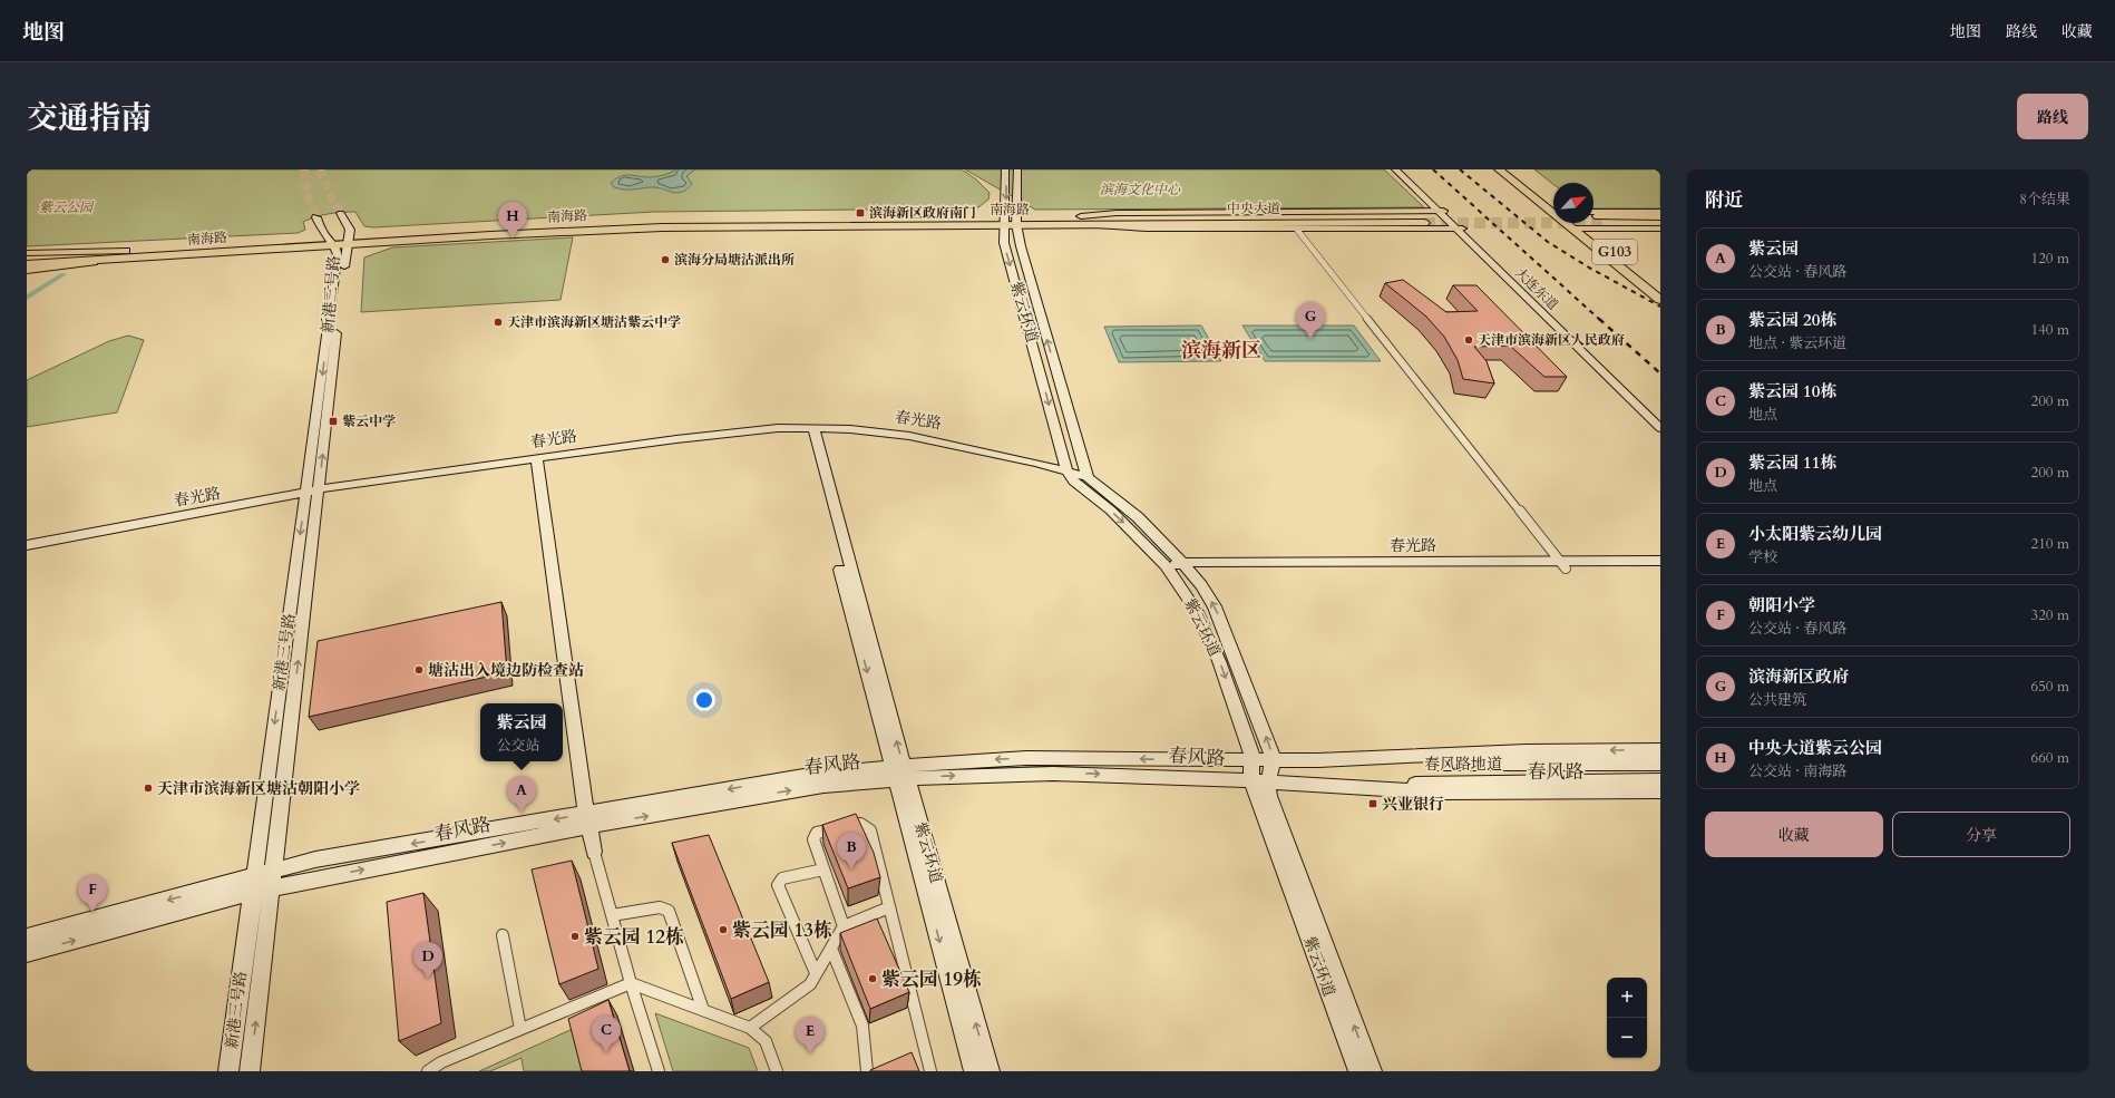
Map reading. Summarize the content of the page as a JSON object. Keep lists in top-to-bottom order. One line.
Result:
{"streets":{"highway":["中央大道","南海路","G103"],"street":["大连东道","新港三号路","紫云环道","春光路","春风路","春风路地道"]},"crossings":[["中央大道","南海路"],["南海路","新港三号路"],["南海路","紫云环道"],["新港三号路","春光路"],["新港三号路","春风路"],["紫云环道","春光路"],["紫云环道","春风路"],["春风路","春风路地道"]],"districts":["滨海新区"],"parks":["滨海文化中心","紫云公园"],"places":{"transit":["滨海新区政府南门","紫云中学","兴业银行"],"other":["滨海分局塘沽派出所","天津市滨海新区塘沽紫云中学","天津市滨海新区人民政府","塘沽出入境边防检查站","天津市滨海新区塘沽朝阳小学","紫云园 13栋","紫云园 12栋","紫云园 19栋"]},"north":"top right","page":{"header":"地图","nav":["地图","路线","收藏"],"title":"交通指南","buttons":["路线",["收藏","分享"]],"heading":["附近","8个结果"],"pins":["H","G","A","B","F","D","C","E"],"list":[{"mark":"A","name":"紫云园","note":"公交站 · 春风路","value":"120 m"},{"mark":"B","name":"紫云园 20栋","note":"地点 · 紫云环道","value":"140 m"},{"mark":"C","name":"紫云园 10栋","note":"地点","value":"200 m"},{"mark":"D","name":"紫云园 11栋","note":"地点","value":"200 m"},{"mark":"E","name":"小太阳紫云幼儿园","note":"学校","value":"210 m"},{"mark":"F","name":"朝阳小学","note":"公交站 · 春风路","value":"320 m"},{"mark":"G","name":"滨海新区政府","note":"公共建筑","value":"650 m"},{"mark":"H","name":"中央大道紫云公园","note":"公交站 · 南海路","value":"660 m"}],"popup":["紫云园","公交站"],"map_buttons":["+","−"]}}
